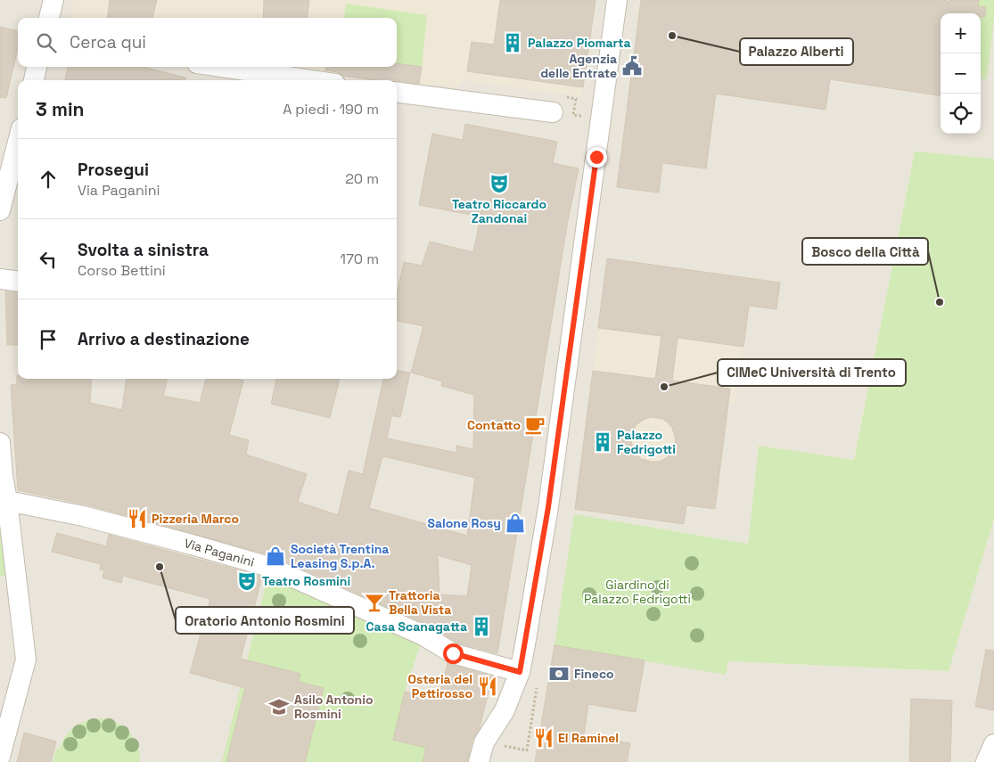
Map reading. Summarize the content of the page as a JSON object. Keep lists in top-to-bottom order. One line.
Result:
{"streets":{"street":["Via Paganini"]},"parks":["Giardino di Palazzo Fedrigotti"],"places":{"other":["Palazzo Alberti","Bosco della Città","CIMeC Università di Trento","Oratorio Antonio Rosmini"],"building":["Palazzo Piomarta","Palazzo Fedrigotti","Casa Scanagatta"],"public building":["Agenzia delle Entrate"],"theatre":["Teatro Riccardo Zandonai","Teatro Rosmini"],"cafe":["Contatto"],"restaurant":["Pizzeria Marco","Osteria del Pettirosso","El Raminel"],"shop":["Salone Rosy","Società Trentina Leasing S.p.A."],"bar":["Trattoria Bella Vista"],"bank":["Fineco"],"school or university":["Asilo Antonio Rosmini"]},"page":{"map_buttons":["+","−"],"search":"Cerca qui","heading":["3 min","A piedi · 190 m"],"list":[["Prosegui","Via Paganini","20 m"],["Svolta a sinistra","Corso Bettini","170 m"],"Arrivo a destinazione"]}}
